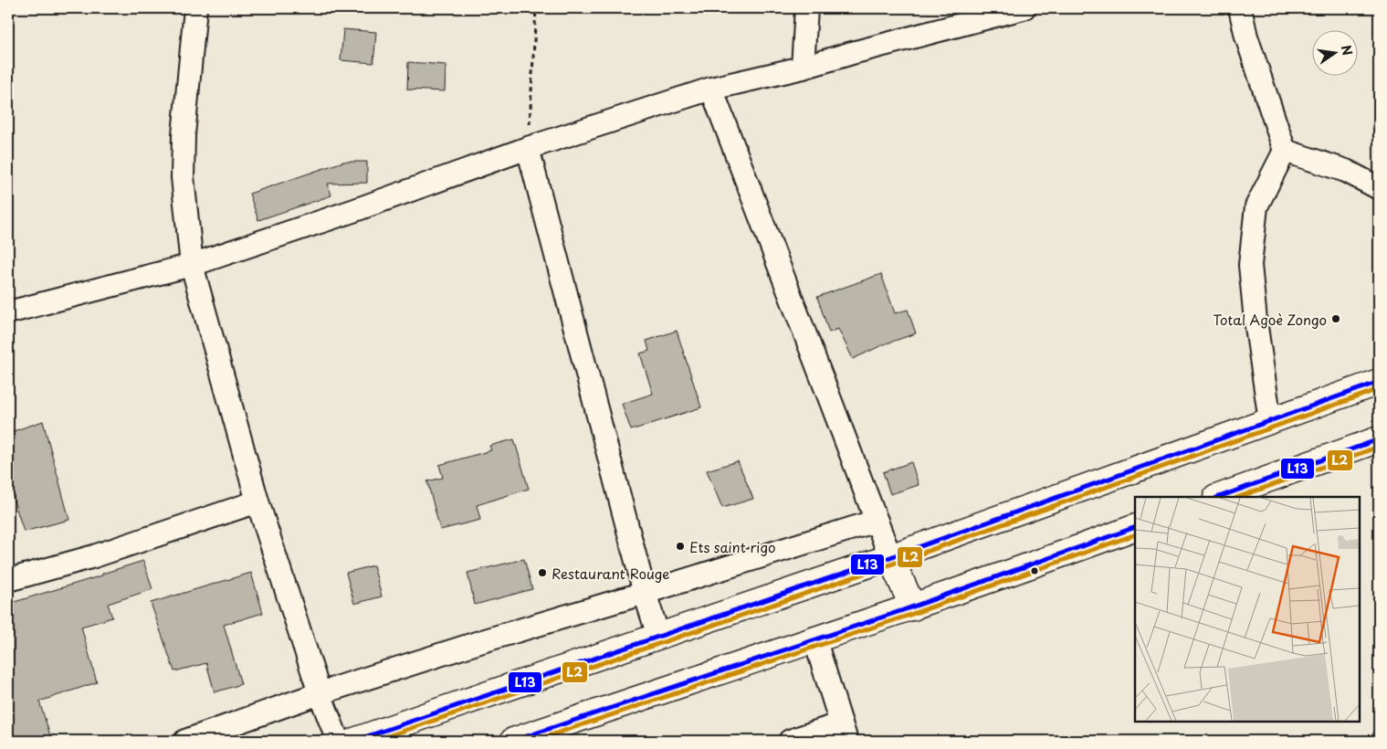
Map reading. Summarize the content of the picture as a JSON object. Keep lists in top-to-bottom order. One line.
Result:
{"places":["Total Agoè Zongo","Ets saint rigo","Restaurant Rouge"],"lines":["transit line L13","transit line L2"],"north":"right"}
